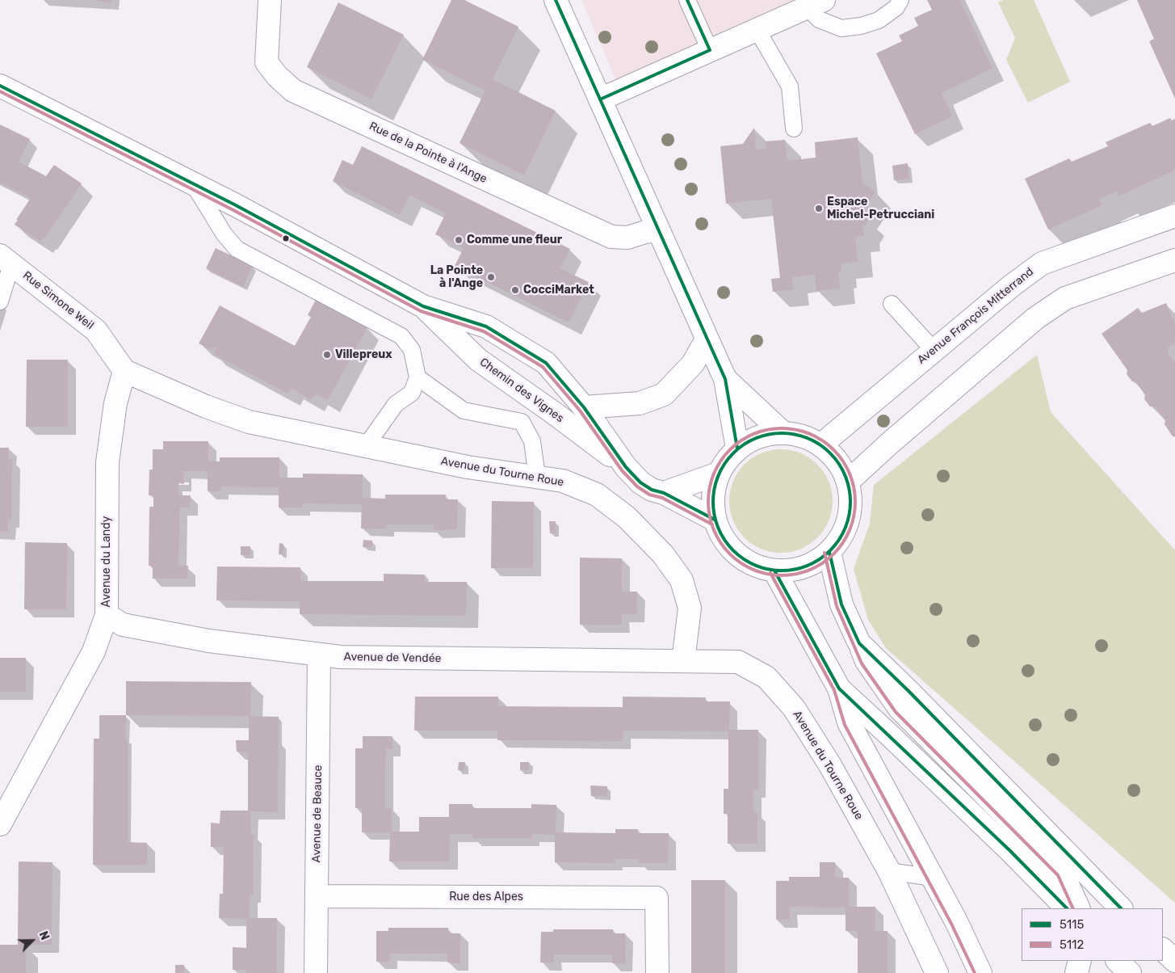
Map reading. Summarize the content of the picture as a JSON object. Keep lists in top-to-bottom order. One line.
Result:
{"streets":{"street":["Rue de la Pointe à l'Ange","Rue Simone Weil","Avenue François Mitterrand","Chemin des Vignes","Avenue du Tourne Roue","Avenue du Landy","Avenue de Vendée","Avenue de Beauce","Rue des Alpes"]},"crossings":[["Rue Simone Weil","Avenue du Tourne Roue"],["Rue Simone Weil","Avenue du Landy"],["Avenue François Mitterrand","Chemin des Vignes"],["Avenue du Tourne Roue","Avenue du Landy"],["Avenue du Tourne Roue","Avenue de Vendée"],["Avenue du Landy","Avenue de Vendée"],["Avenue de Vendée","Avenue de Beauce"],["Avenue de Beauce","Rue des Alpes"]],"places":["Espace Michel-Petrucciani","Comme une fleur","La Pointe à l'Ange","CocciMarket","Villepreux"],"lines":["transit line 5115","transit line 5112"],"legend":["5115","5112"],"north":"top right"}
